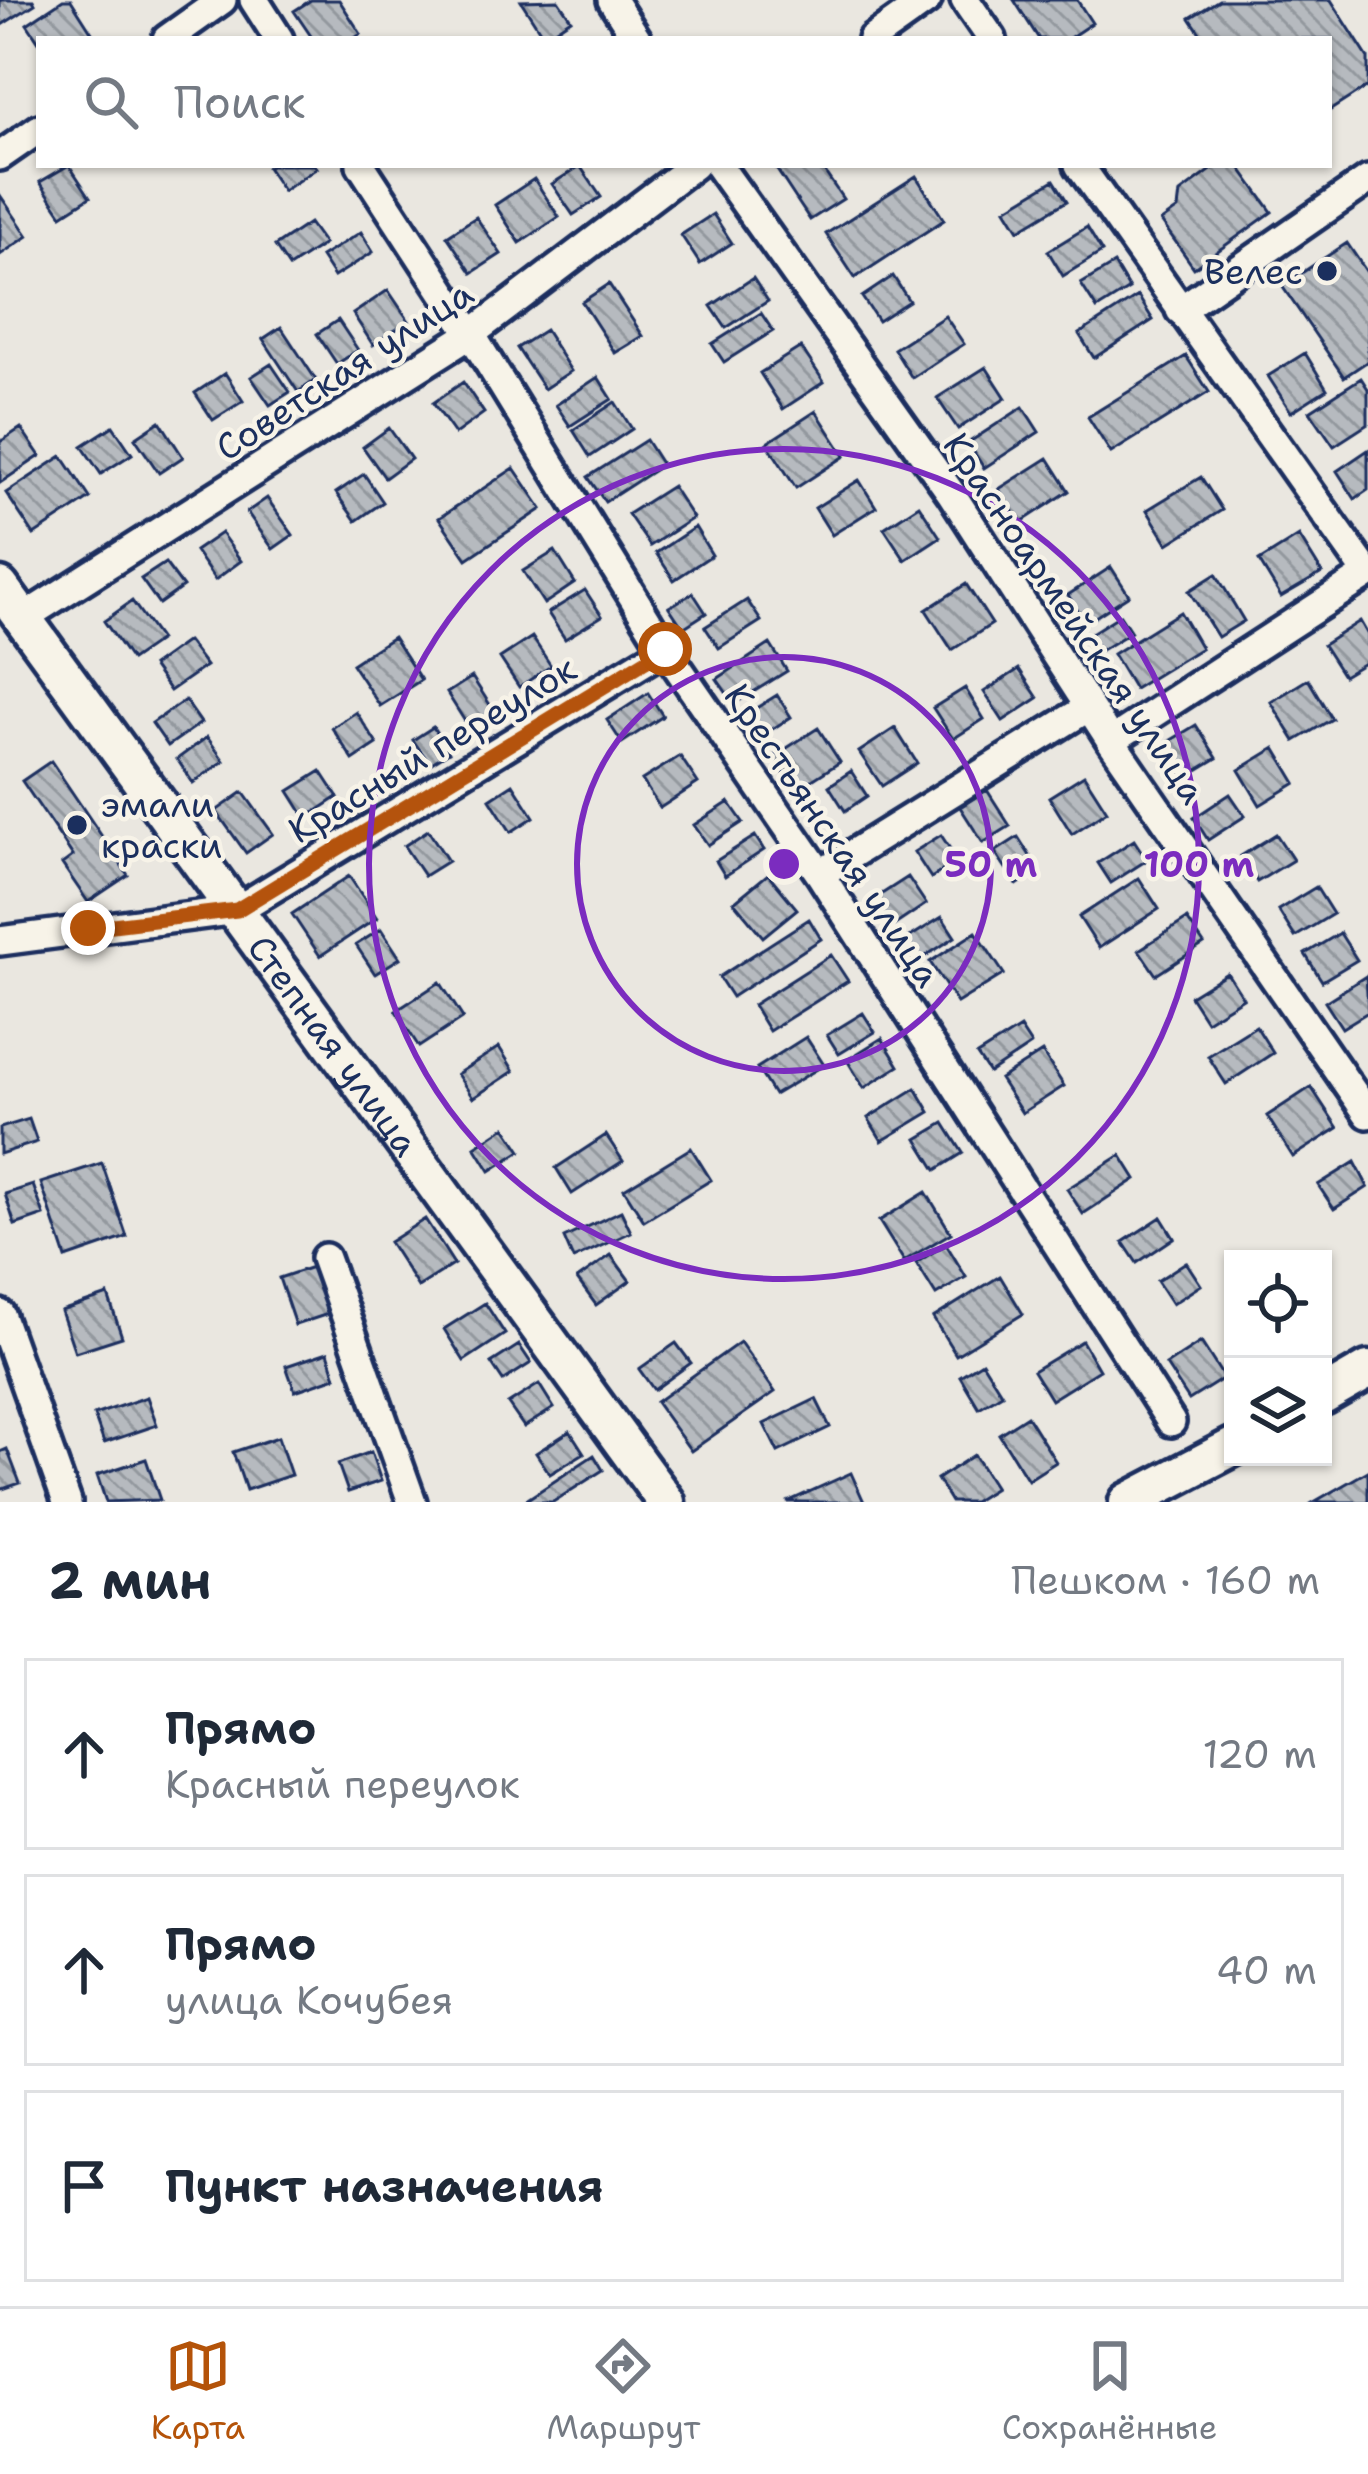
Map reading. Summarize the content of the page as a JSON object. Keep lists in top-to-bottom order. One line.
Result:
{"streets":{"main road":["Степная улица"],"street":["Советская улица","Красноармейская улица","Красный переулок","Крестьянская улица"]},"crossings":[["Советская улица","Крестьянская улица"],["Советская улица","Степная улица"],["Красный переулок","Крестьянская улица"],["Красный переулок","Степная улица"]],"places":["Велес","эмали краски"],"page":{"search":"Поиск","heading":["2 мин","Пешком · 160 m"],"list":[["Прямо","Красный переулок","120 m"],["Прямо","улица Кочубея","40 m"],"Пункт назначения"],"nav":["Карта","Маршрут","Сохранённые"]},"rings":["50 m","100 m"]}
